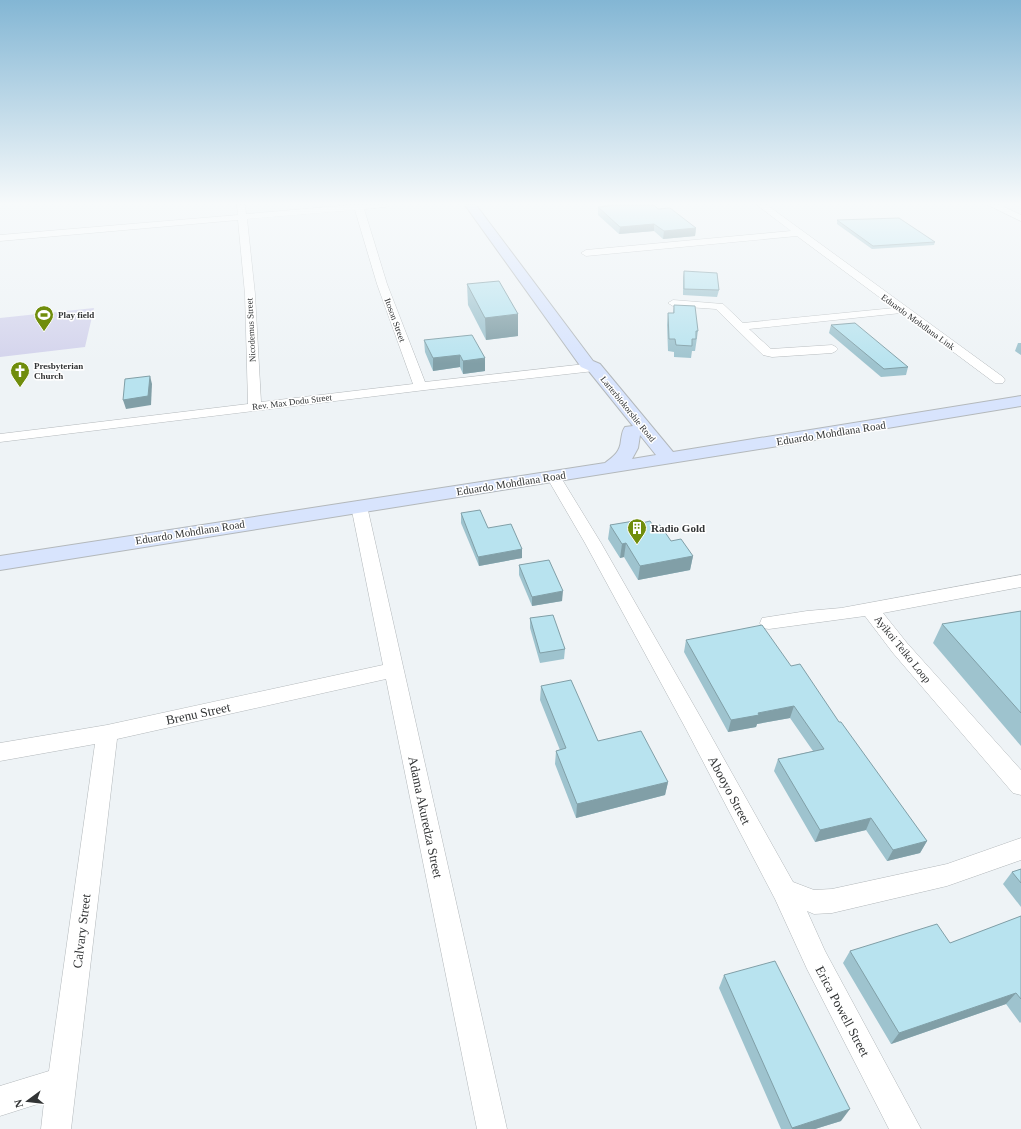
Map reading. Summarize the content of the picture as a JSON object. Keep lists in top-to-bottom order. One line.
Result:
{"streets":{"main road":["Larterbiokorshie Road","Eduardo Mohdlana Road"],"street":["Itoson Street","Eduardo Mohdlana Link","Nicodemus Street","Rev. Max Dodu Street","Ayikoi Teiko Loop","Brenu Street","Abooyo Street","Adama Akuredza Street","Calvary Street","Erica Powell Street"]},"crossings":[["Itoson Street","Rev. Max Dodu Street"],["Nicodemus Street","Rev. Max Dodu Street"],["Rev. Max Dodu Street","Larterbiokorshie Road"],["Larterbiokorshie Road","Eduardo Mohdlana Road"],["Eduardo Mohdlana Road","Abooyo Street"],["Eduardo Mohdlana Road","Adama Akuredza Street"],["Brenu Street","Adama Akuredza Street"],["Brenu Street","Calvary Street"],["Abooyo Street","Erica Powell Street"]],"places":{"sports":["Play field"],"church":["Presbyterian Church"],"building":["Radio Gold"]},"north":"left"}
